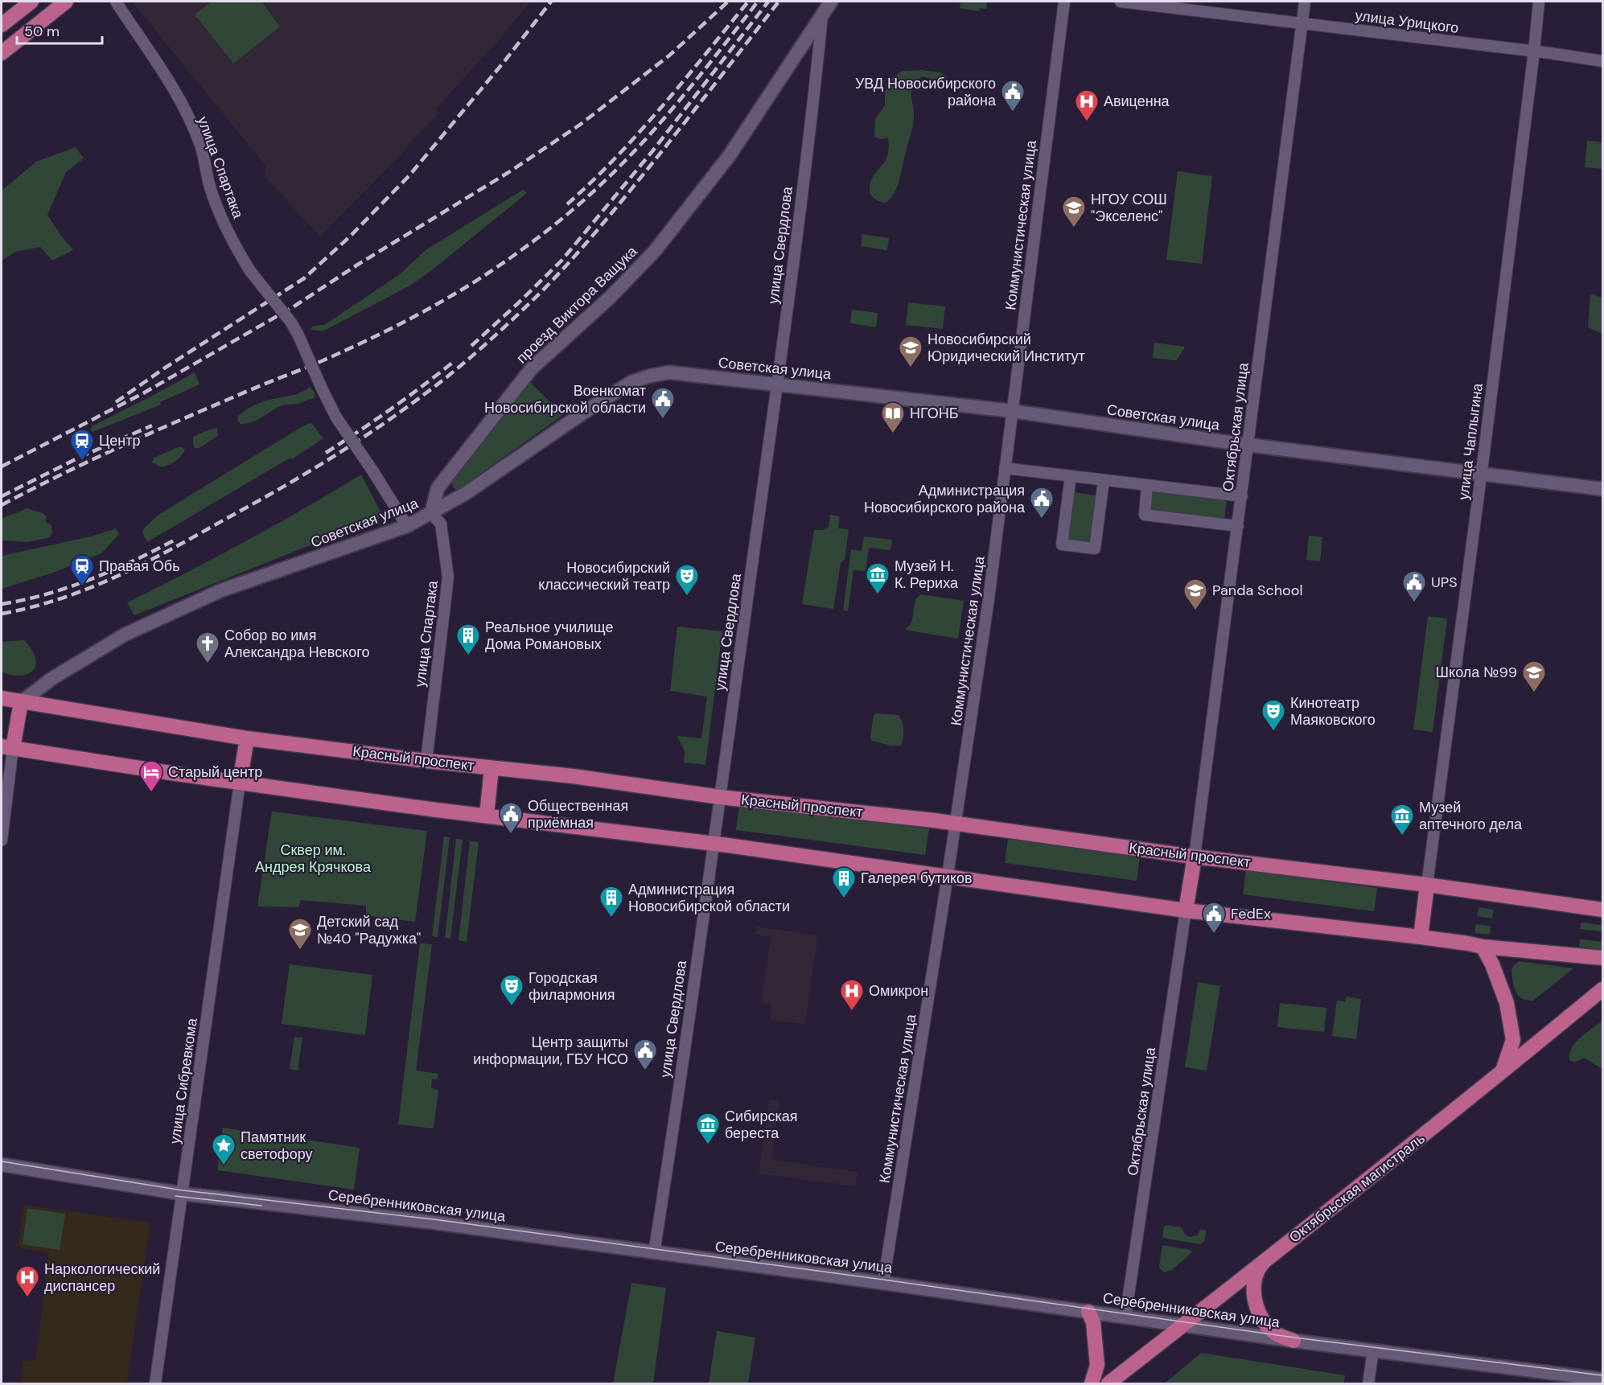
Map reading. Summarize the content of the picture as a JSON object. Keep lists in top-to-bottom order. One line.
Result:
{"streets":{"main road":["Красный проспект","Октябрьская магистраль"],"street":["улица Урицкого","улица Спартака","Коммунистическая улица","улица Свердлова","проезд Виктора Ващука","Советская улица","Октябрьская улица","улица Чаплыгина","улица Сибревкома","Серебренниковская улица"]},"crossings":[["улица Урицкого","Октябрьская улица"],["улица Урицкого","улица Чаплыгина"],["улица Спартака","проезд Виктора Ващука"],["улица Спартака","Советская улица"],["улица Спартака","Красный проспект"],["Коммунистическая улица","Советская улица"],["Коммунистическая улица","Красный проспект"],["Коммунистическая улица","Серебренниковская улица"],["улица Свердлова","проезд Виктора Ващука"],["улица Свердлова","Советская улица"],["улица Свердлова","Красный проспект"],["улица Свердлова","Серебренниковская улица"],["проезд Виктора Ващука","Советская улица"],["Советская улица","Октябрьская улица"],["Советская улица","улица Чаплыгина"],["Советская улица","Красный проспект"],["Октябрьская улица","Красный проспект"],["Октябрьская улица","Серебренниковская улица"],["улица Чаплыгина","Красный проспект"],["улица Сибревкома","Серебренниковская улица"],["Октябрьская магистраль","Серебренниковская улица"]],"parks":["Сквер им. Андрея Крячкова"],"places":{"public building":["УВД Новосибирского района","Военкомат Новосибирской области","Администрация Новосибирского района","UPS","Общественная приёмная","FedEx","Центр защиты информации, ГБУ НСО"],"hospital":["Авиценна","Омикрон","Наркологический диспансер"],"school or university":["НГОУ СОШ \"Экселенс\"","Новосибирский Юридический Институт","Panda School","Школа №99","Детский сад №40 \"Радужка\""],"library":["НГОНБ"],"station":["Центр","Правая Обь"],"museum":["Музей Н. К. Рериха","Музей аптечного дела","Сибирская береста"],"theatre":["Новосибирский классический театр","Кинотеатр Маяковского","Городская филармония"],"building":["Реальное училище Дома Романовых","Галерея бутиков","Администрация Новосибирской области"],"church":["Собор во имя Александра Невского"],"hotel":["Старый центр"],"place":["Памятник светофору"]},"scale_bar":"50 m"}
